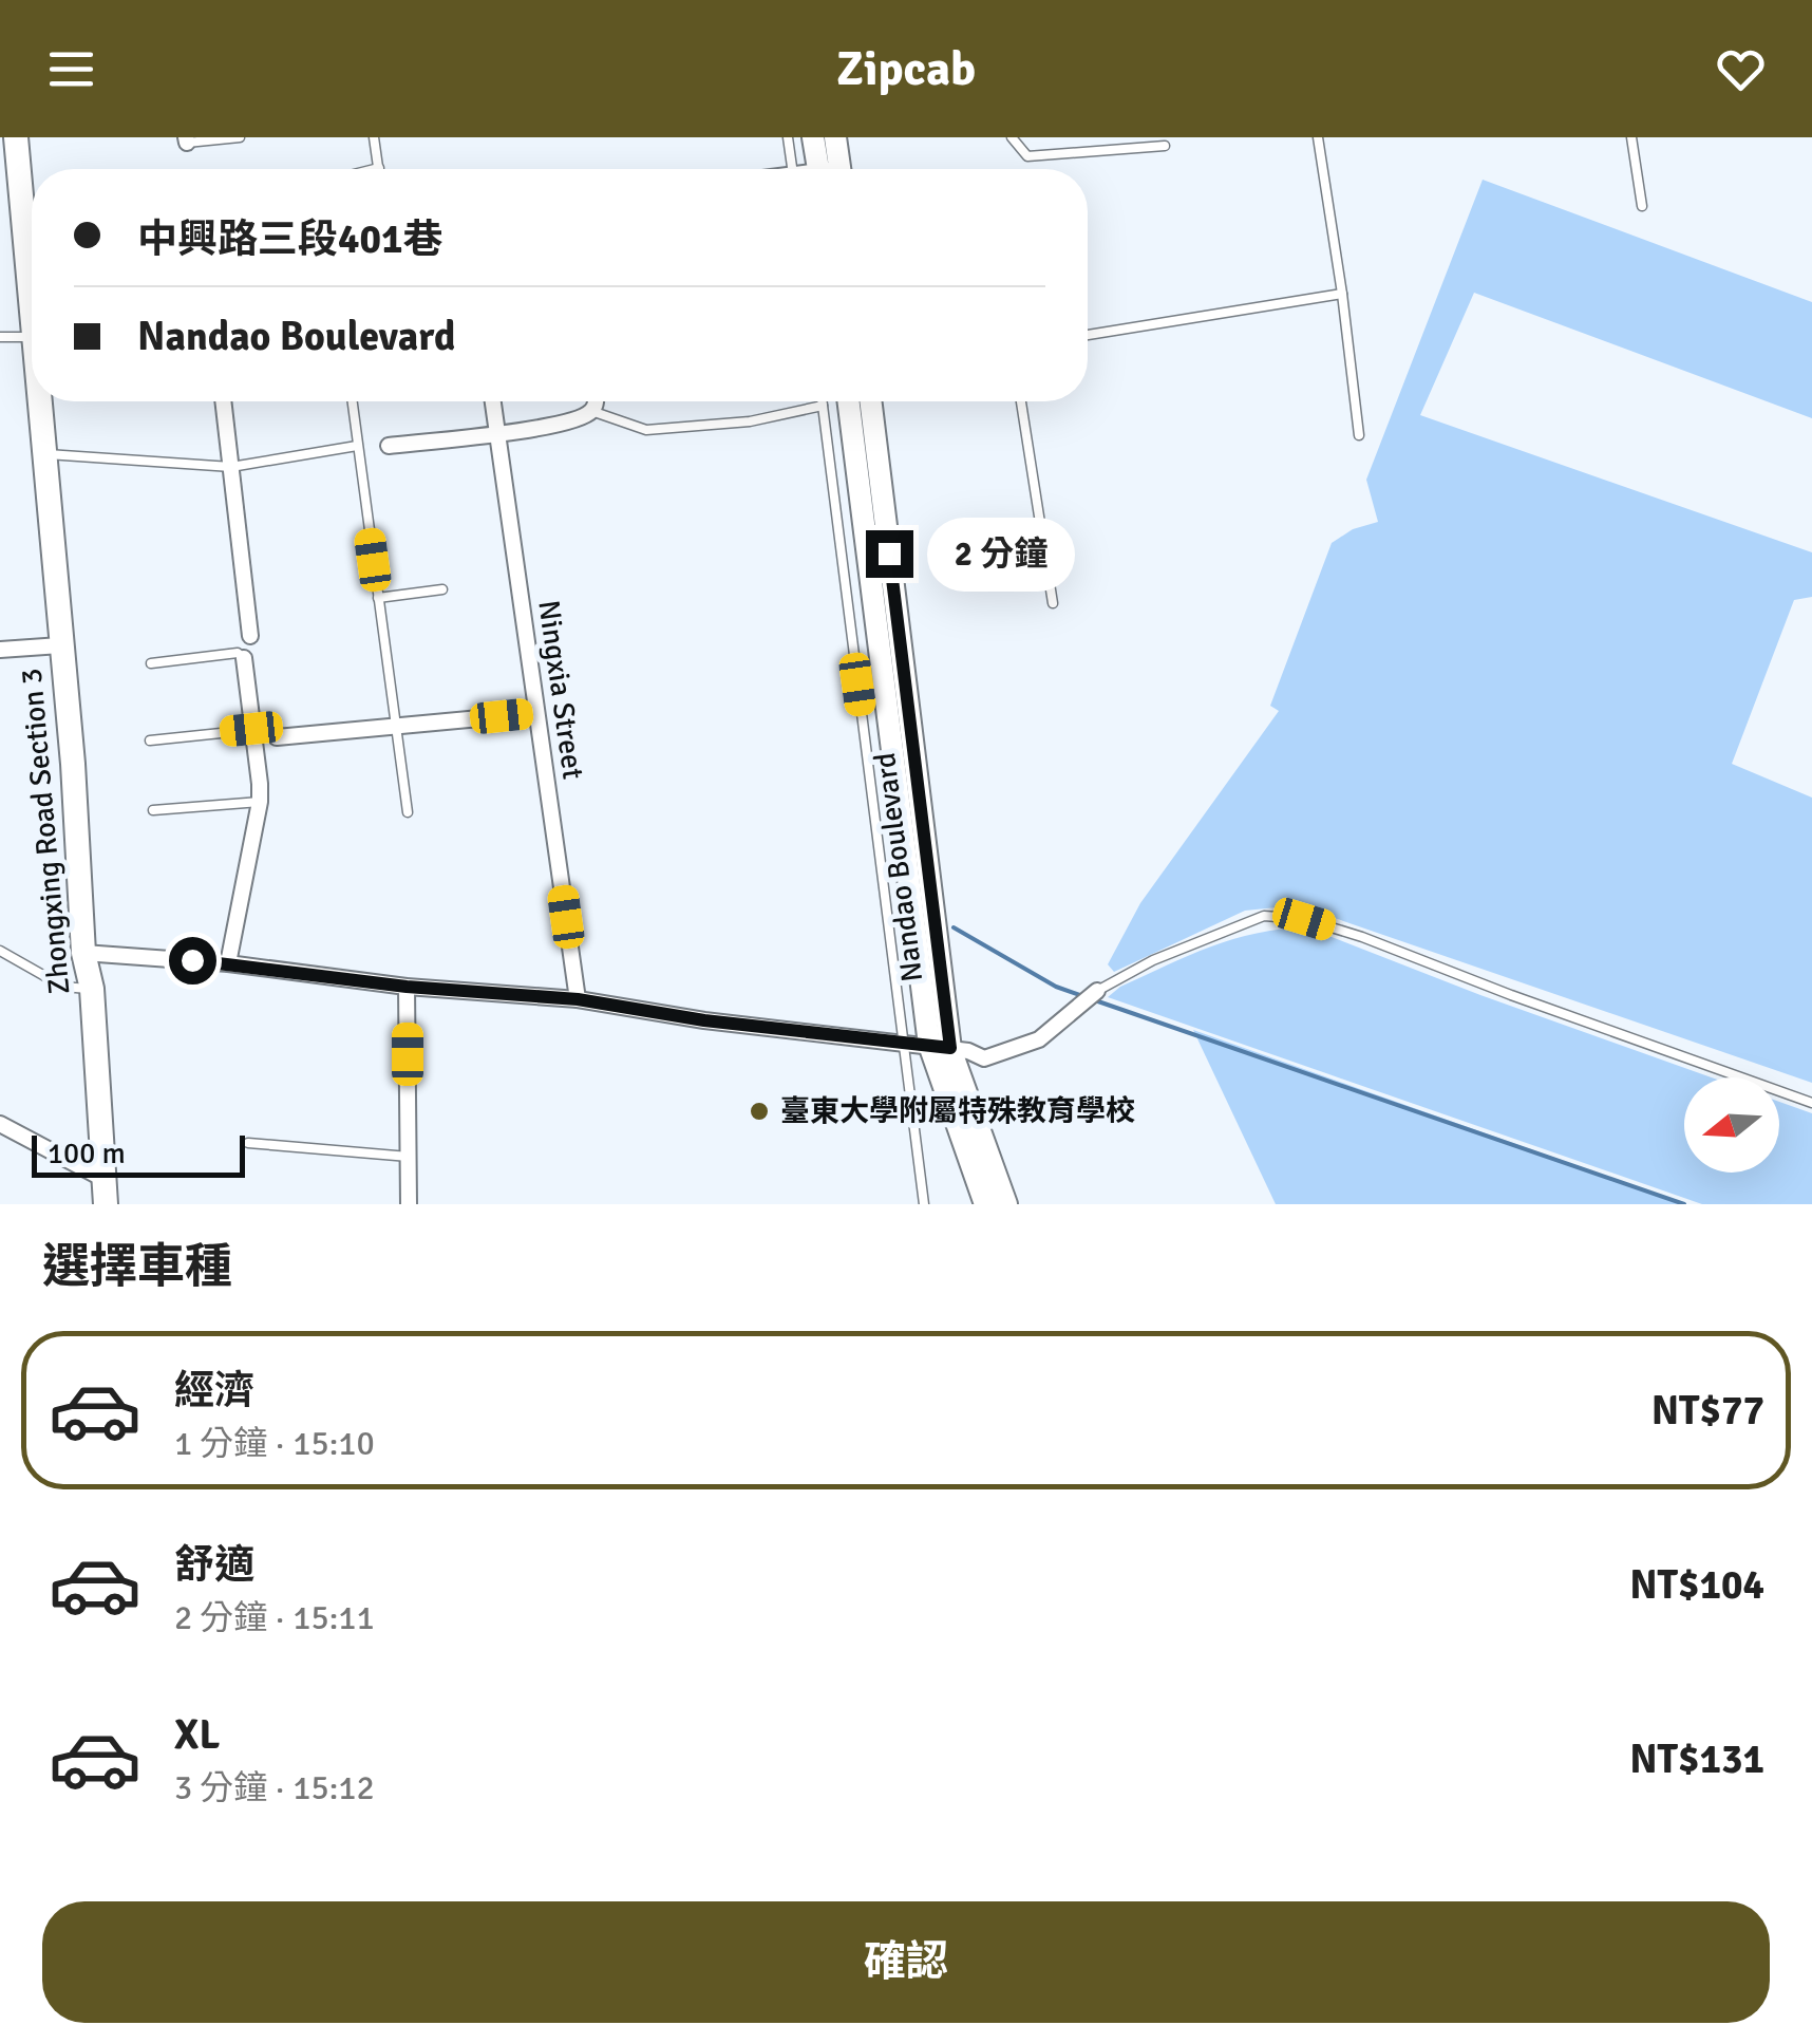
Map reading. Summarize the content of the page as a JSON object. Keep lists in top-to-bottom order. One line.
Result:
{"streets":{"main road":["Zhongxing Road Section 3"],"street":["Ningxia Street","Nandao Boulevard"]},"places":["臺東大學附屬特殊教育學校"],"scale_bar":"100 m","north":"left","page":{"header":"Zipcab","banner":["中興路三段401巷","Nandao Boulevard"],"bubble":"2 分鐘","scale":"100 m","heading":"選擇車種","list":[{"name":"經濟","note":"1 分鐘 · 15:10","value":"NT$77"},{"name":"舒適","note":"2 分鐘 · 15:11","value":"NT$104"},{"name":"XL","note":"3 分鐘 · 15:12","value":"NT$131"}],"buttons":"確認"}}
